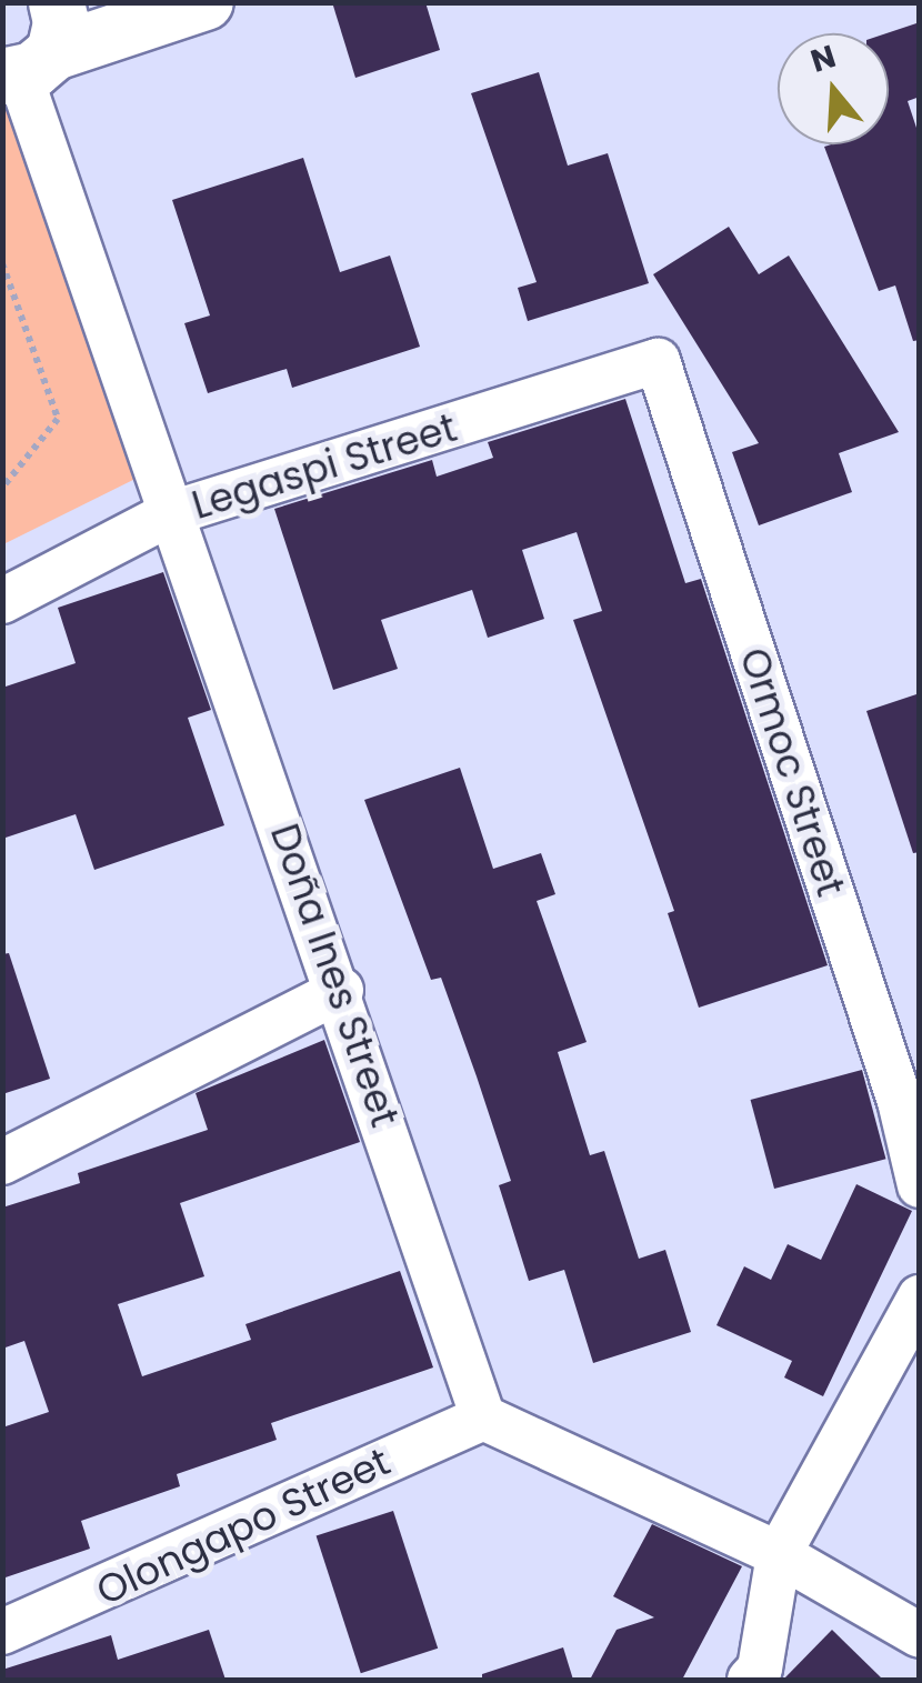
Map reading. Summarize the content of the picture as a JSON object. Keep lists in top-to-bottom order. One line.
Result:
{"streets":{"street":["Legaspi Street","Ormoc Street","Doña Ines Street","Olongapo Street"]},"crossings":[["Legaspi Street","Ormoc Street"],["Legaspi Street","Doña Ines Street"],["Doña Ines Street","Olongapo Street"]],"north":"top"}
